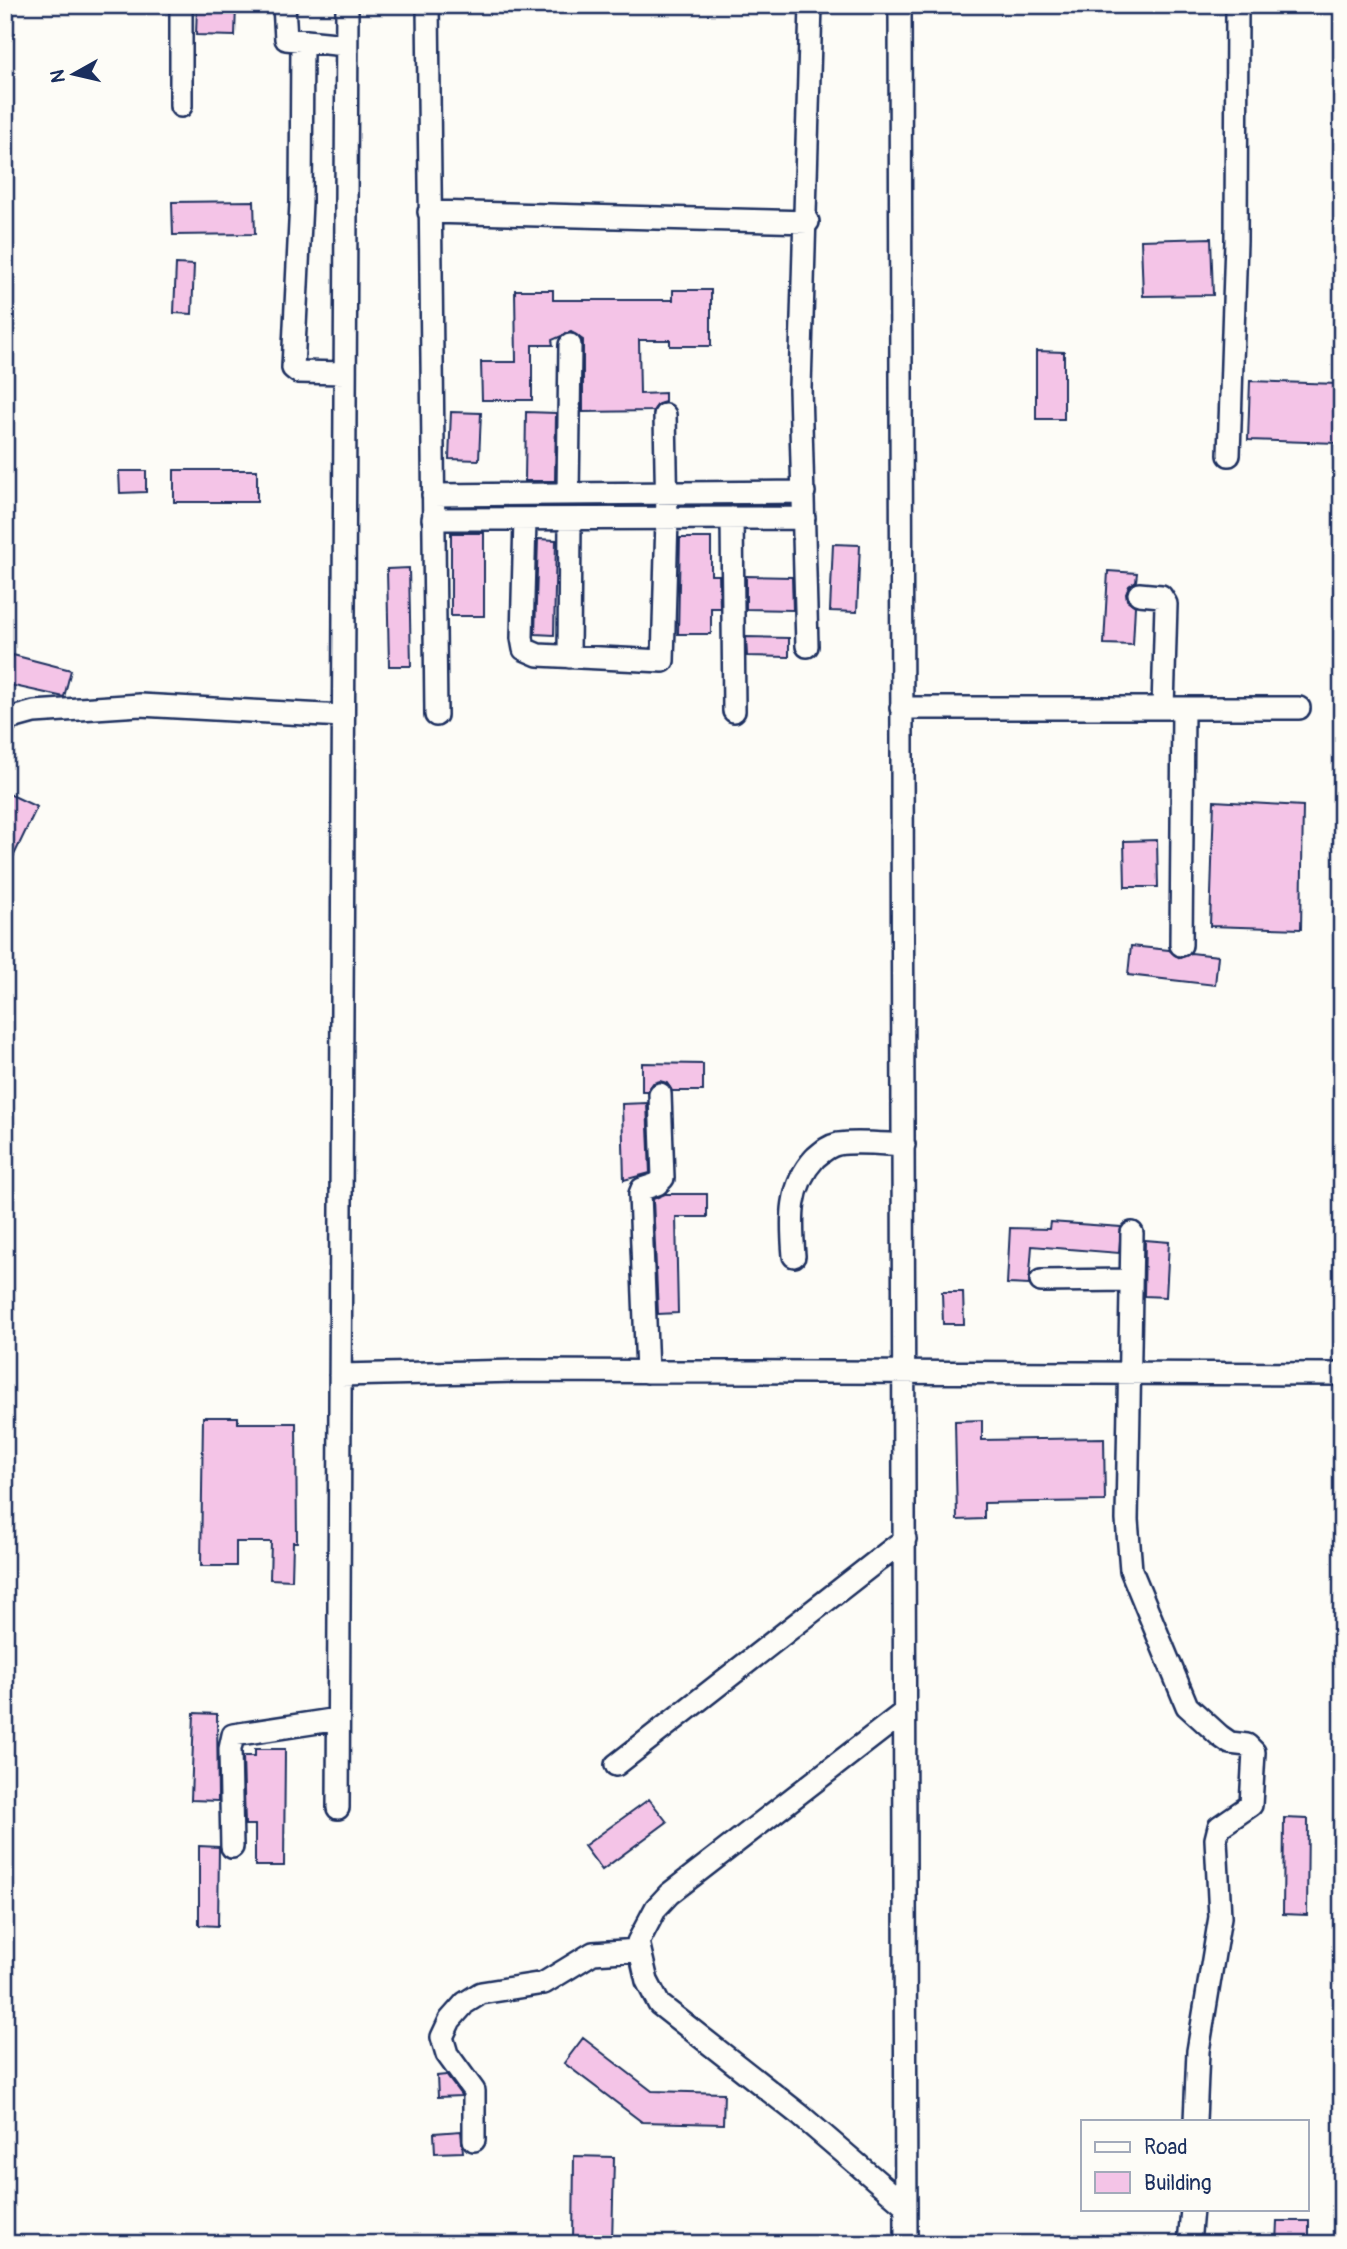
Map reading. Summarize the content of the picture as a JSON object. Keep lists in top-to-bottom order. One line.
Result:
{"legend":["Road","Building"],"north":"left"}
